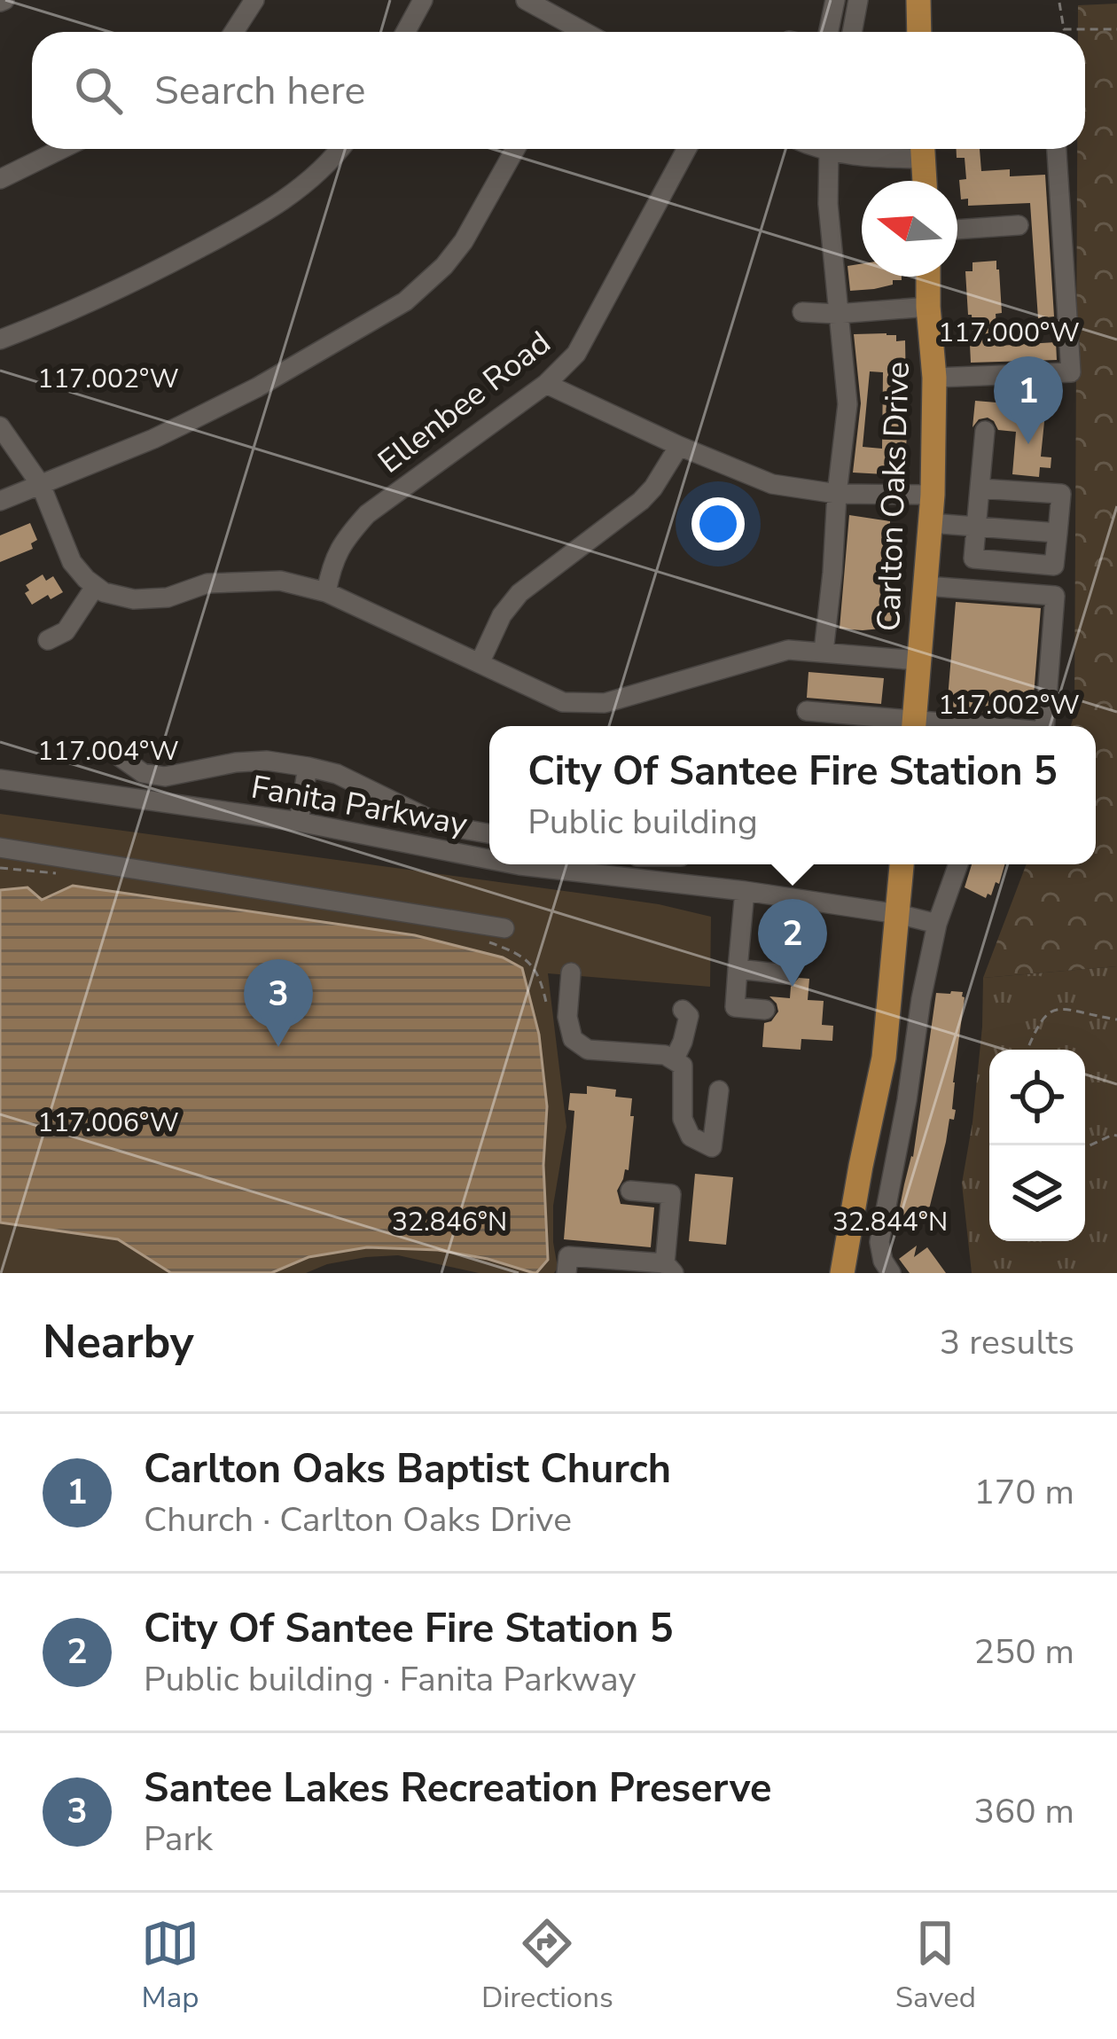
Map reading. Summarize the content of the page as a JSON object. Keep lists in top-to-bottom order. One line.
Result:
{"streets":{"main road":["Carlton Oaks Drive"],"street":["Ellenbee Road","Fanita Parkway"]},"north":"left","page":{"search":"Search here","pins":["1","2","3"],"popup":["City Of Santee Fire Station 5","Public building"],"heading":["Nearby","3 results"],"list":[{"mark":"1","name":"Carlton Oaks Baptist Church","note":"Church · Carlton Oaks Drive","value":"170 m"},{"mark":"2","name":"City Of Santee Fire Station 5","note":"Public building · Fanita Parkway","value":"250 m"},{"mark":"3","name":"Santee Lakes Recreation Preserve","note":"Park","value":"360 m"}],"nav":["Map","Directions","Saved"]},"coordinates":["117.000°W","117.002°W","117.004°W","117.006°W","32.846°N","32.844°N"]}
